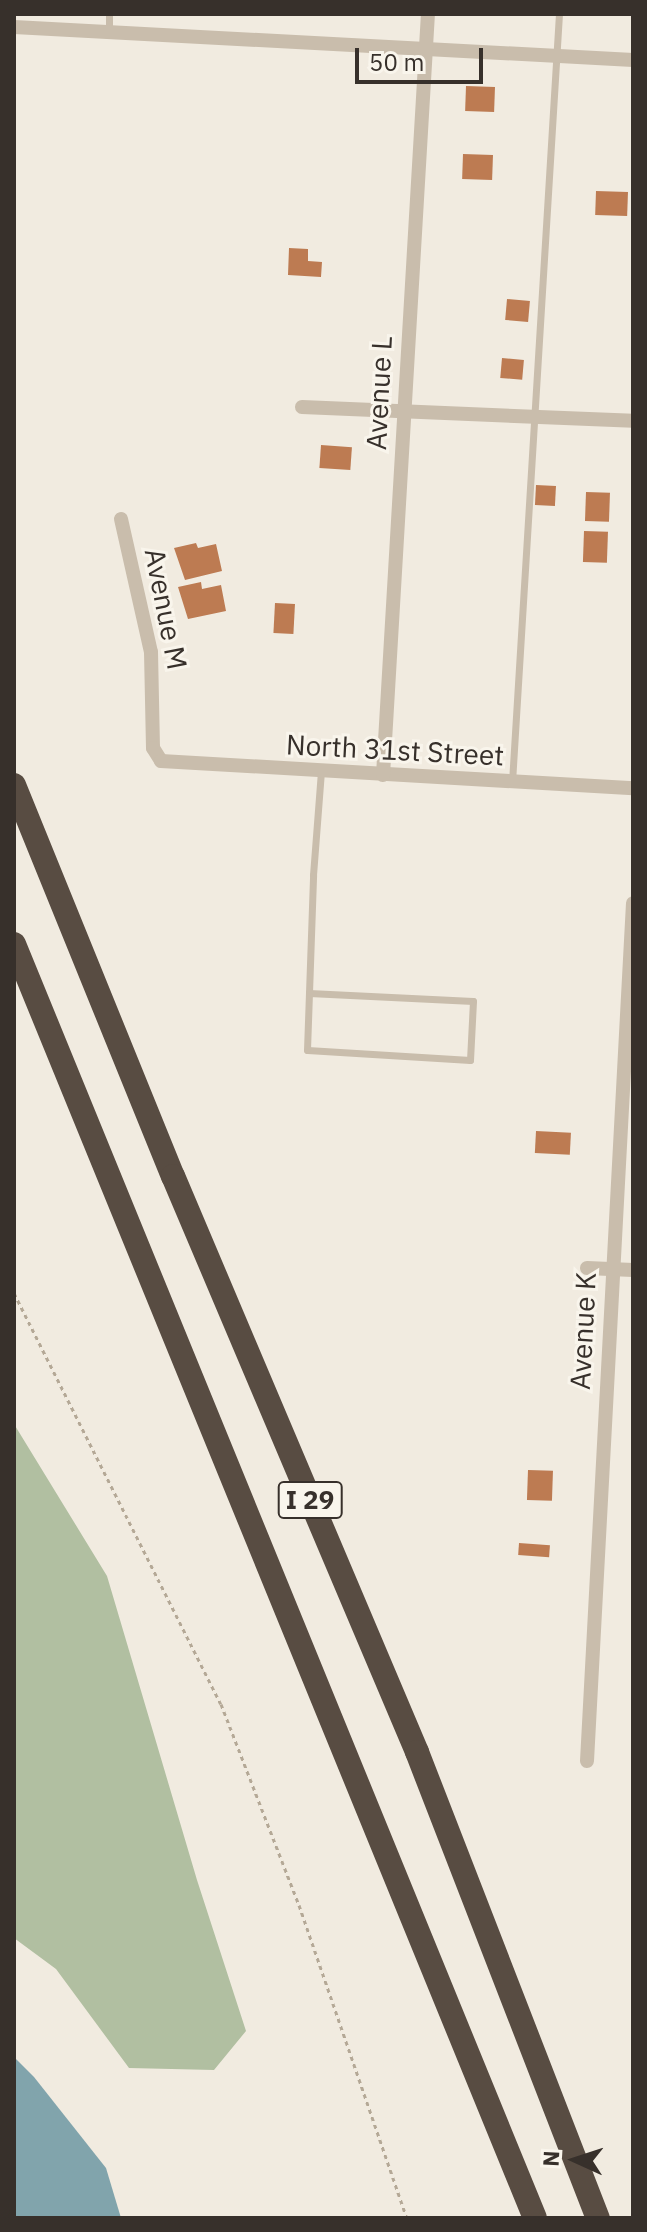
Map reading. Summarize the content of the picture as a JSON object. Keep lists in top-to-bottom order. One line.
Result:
{"streets":{"highway":["I 29"],"street":["Avenue L","Avenue M","North 31st Street","Avenue K"]},"crossings":[["Avenue L","North 31st Street"],["Avenue M","North 31st Street"]],"scale_bar":"50 m","north":"left"}
